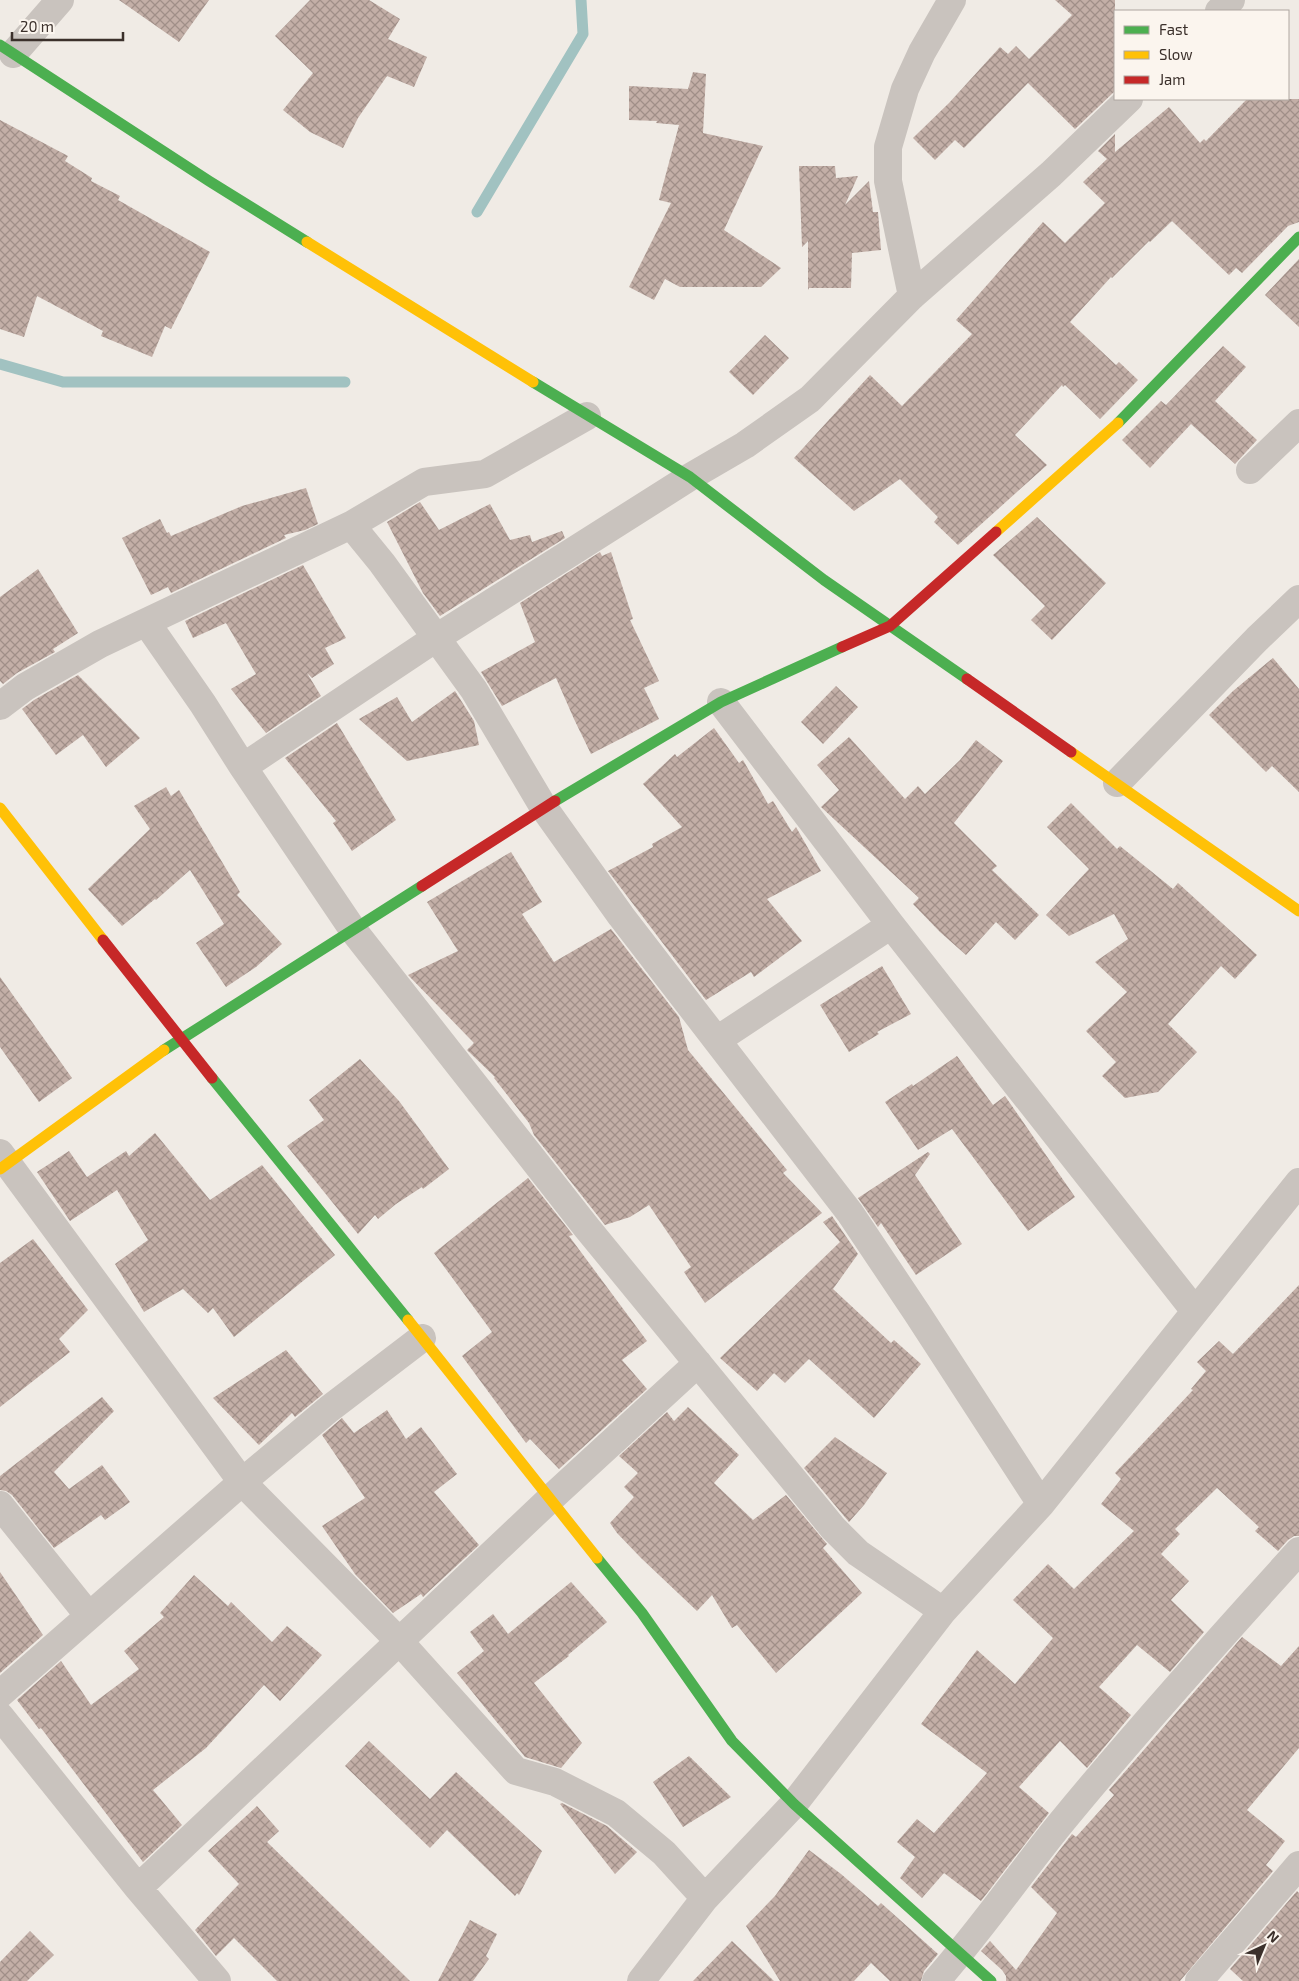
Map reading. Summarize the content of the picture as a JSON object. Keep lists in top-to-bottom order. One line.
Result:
{"legend":["Fast","Slow","Jam"],"scale_bar":"20 m","north":"top right"}
